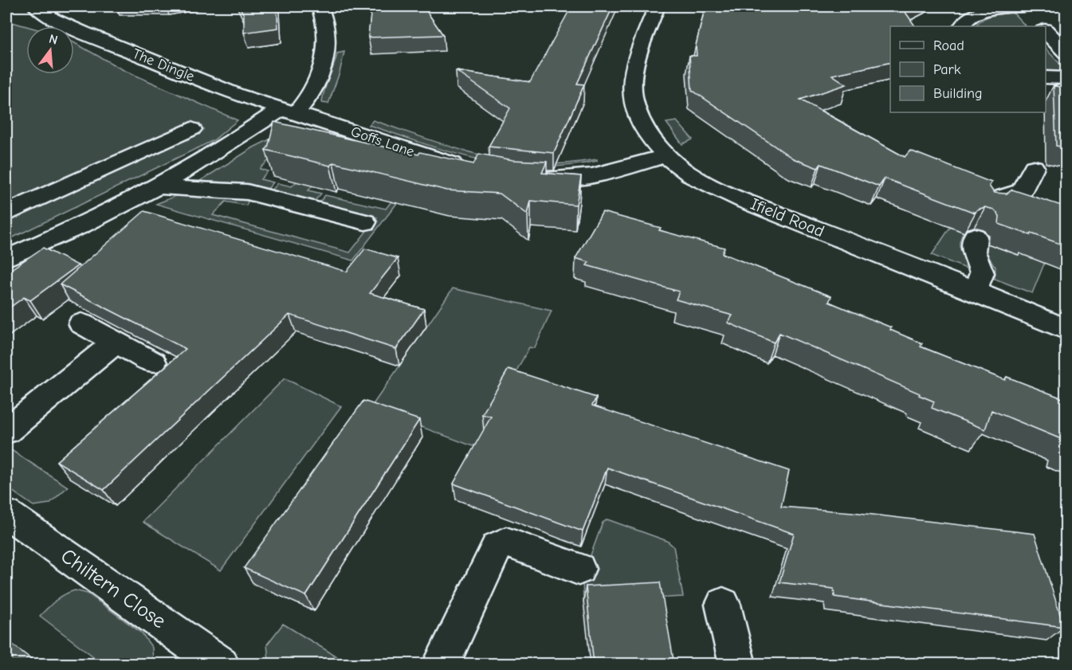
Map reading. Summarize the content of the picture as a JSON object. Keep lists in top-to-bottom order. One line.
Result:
{"streets":{"street":["The Dingle","Goffs Lane","Ifield Road","Chiltern Close"]},"crossings":[["The Dingle","Goffs Lane"]],"legend":["Road","Park","Building"],"north":"top"}
